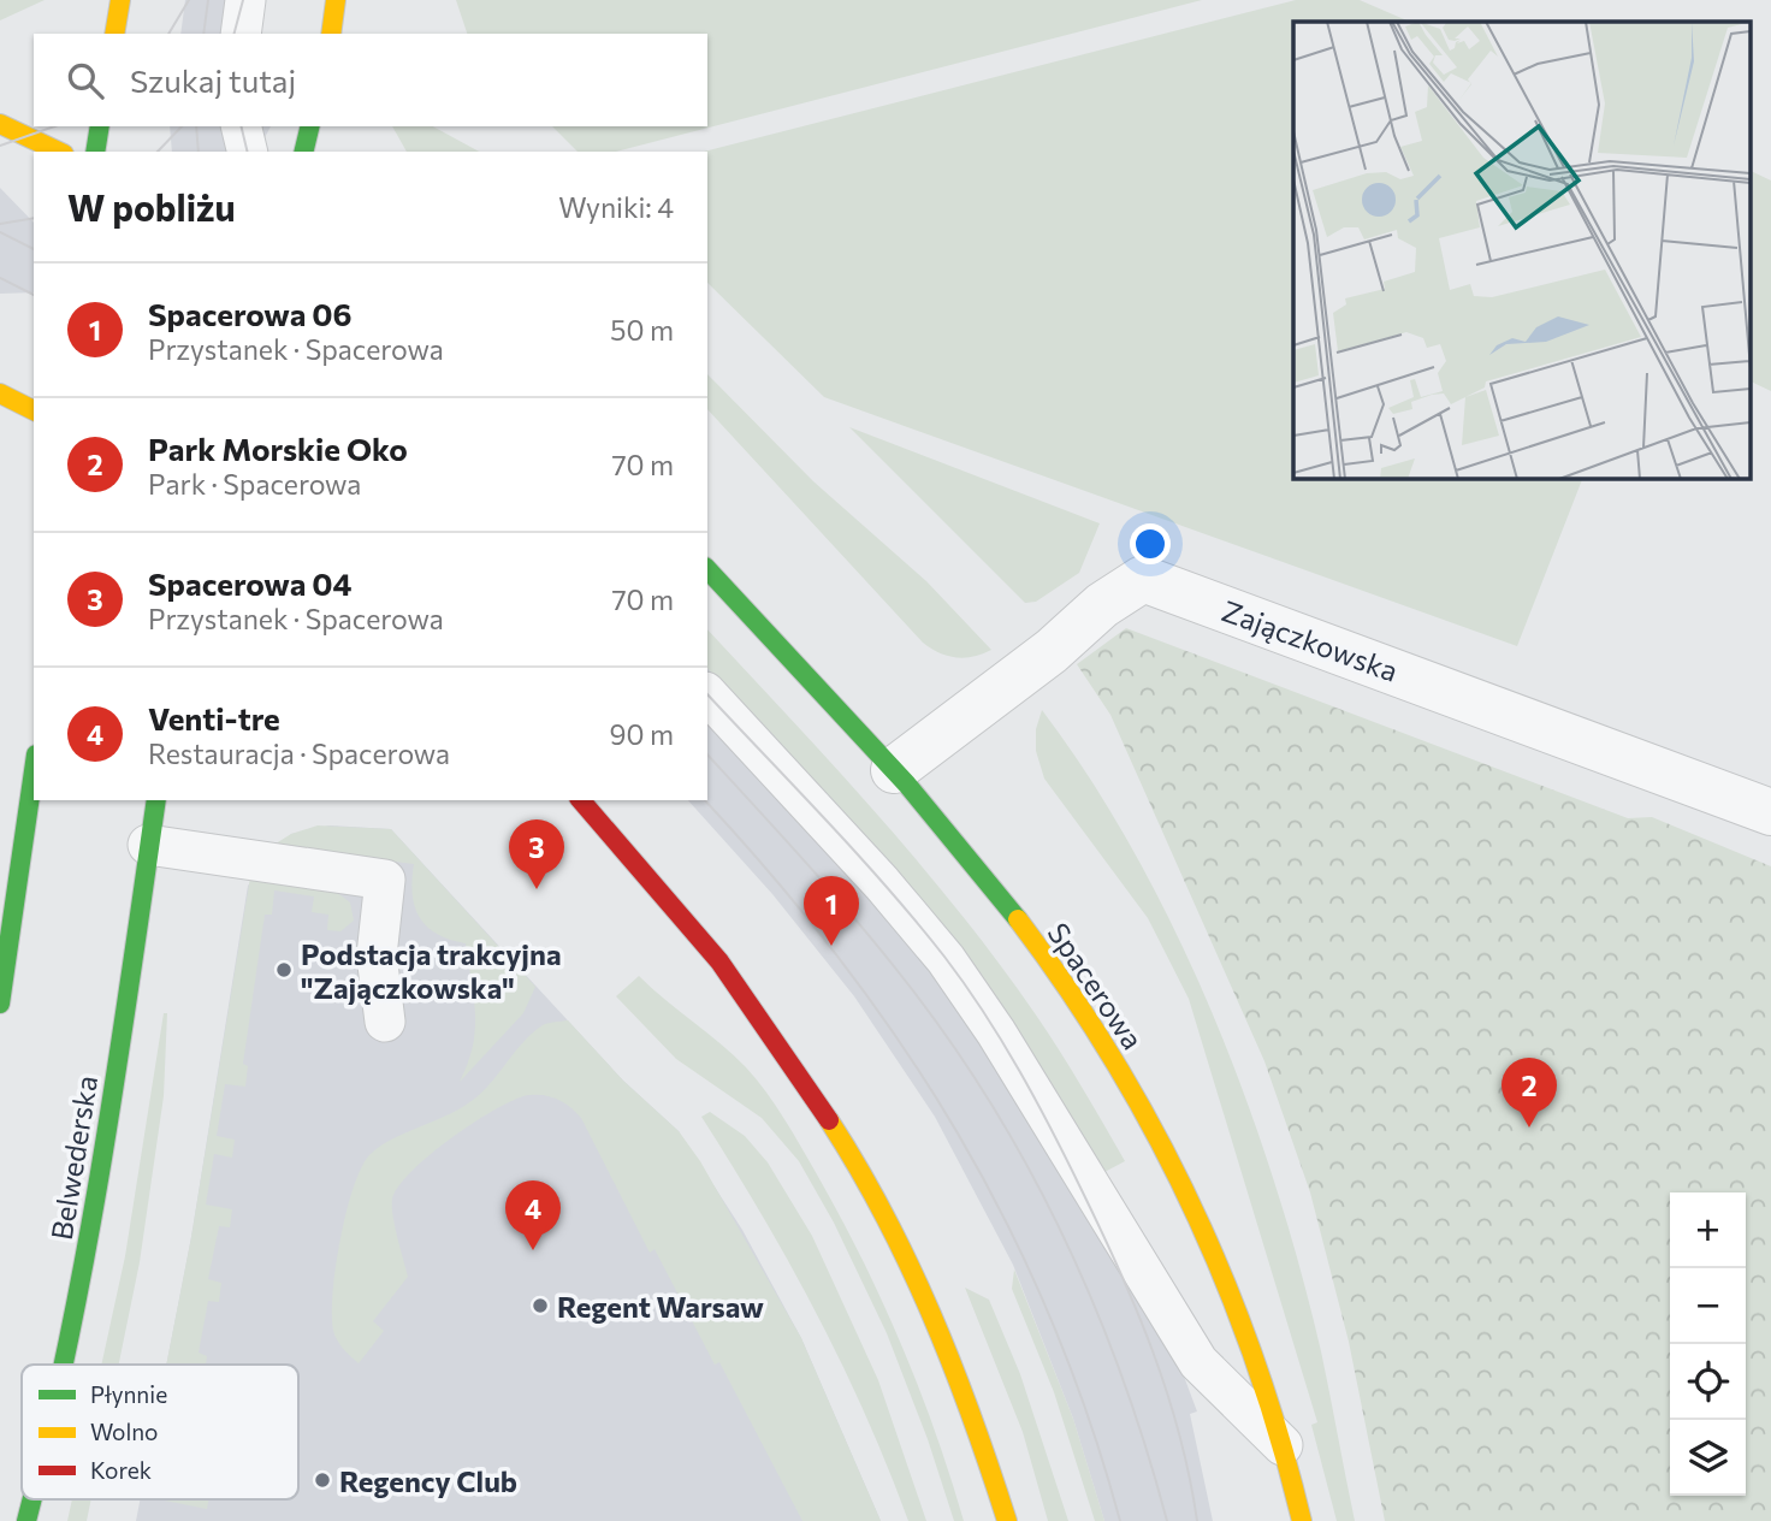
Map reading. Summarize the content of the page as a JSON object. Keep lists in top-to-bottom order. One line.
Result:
{"streets":{"main road":["Spacerowa","Belwederska"],"street":["Zajączkowska"]},"crossings":[["Zajączkowska","Spacerowa"]],"places":["Podstacja trakcyjna \"Zajączkowska\"","Regent Warsaw","Regency Club"],"legend":["Płynnie","Wolno","Korek"],"page":{"search":"Szukaj tutaj","heading":["W pobliżu","Wyniki: 4"],"list":[{"mark":"1","name":"Spacerowa 06","note":"Przystanek · Spacerowa","value":"50 m"},{"mark":"2","name":"Park Morskie Oko","note":"Park · Spacerowa","value":"70 m"},{"mark":"3","name":"Spacerowa 04","note":"Przystanek · Spacerowa","value":"70 m"},{"mark":"4","name":"Venti-tre","note":"Restauracja · Spacerowa","value":"90 m"}],"pins":["3","1","2","4"],"map_buttons":["+","−"]}}
